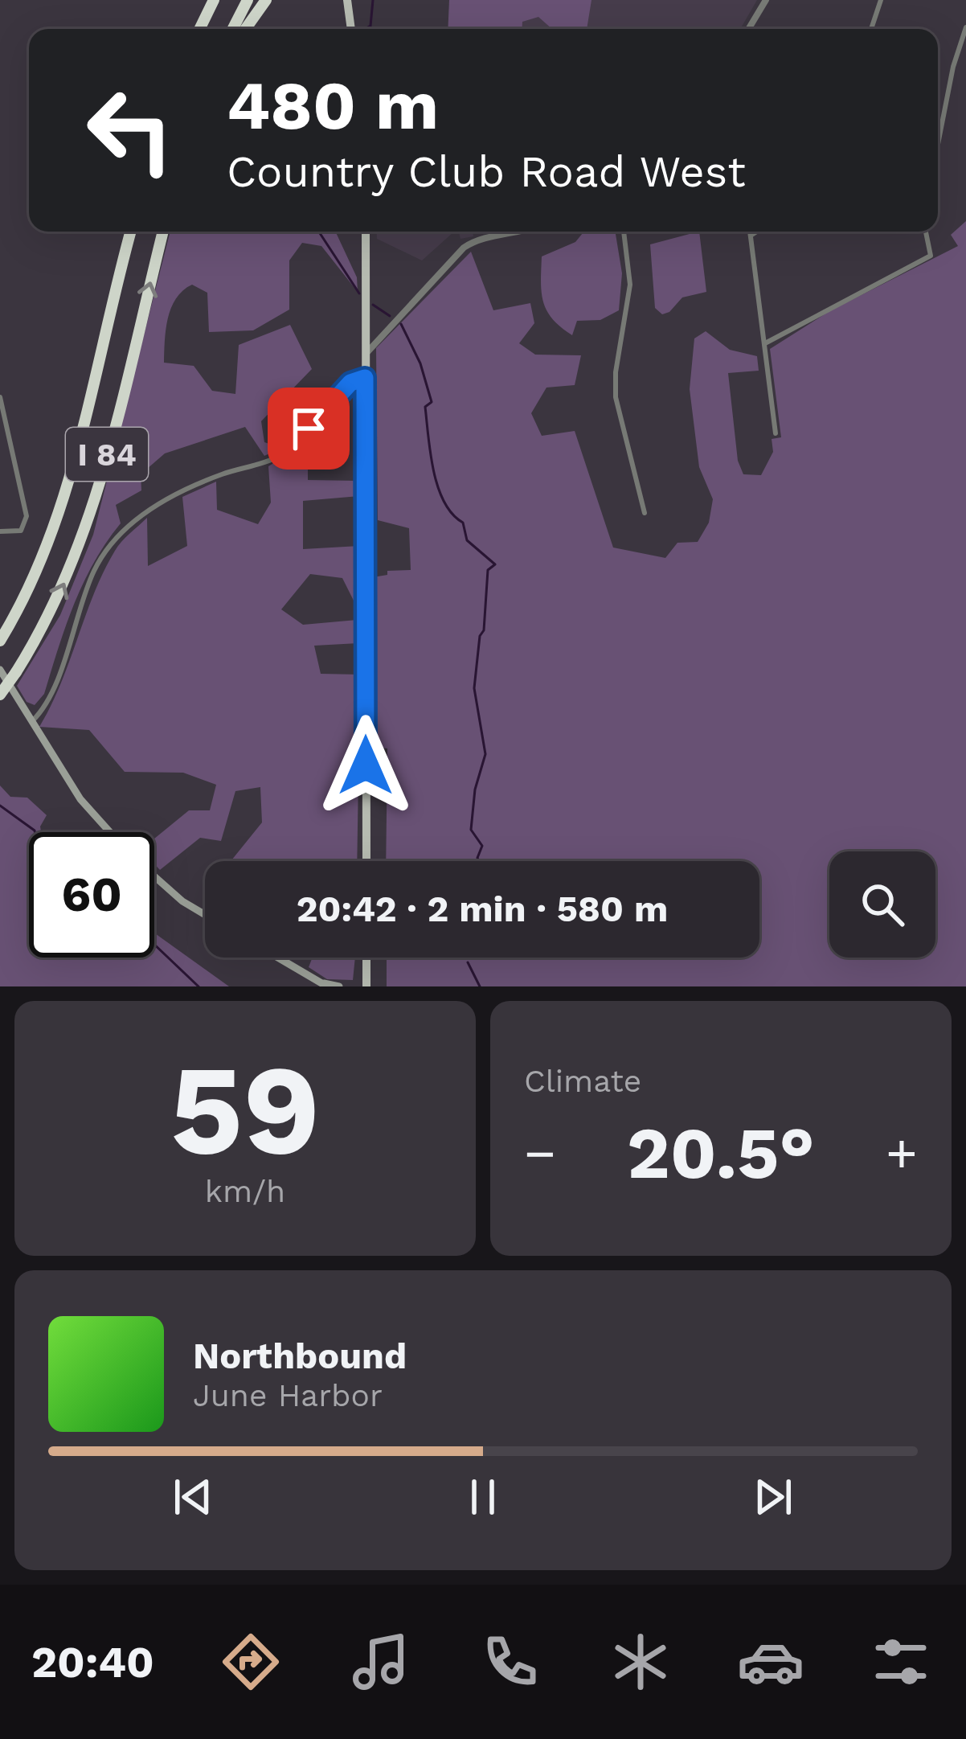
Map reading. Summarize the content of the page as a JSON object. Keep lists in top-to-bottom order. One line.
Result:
{"streets":{"highway":["I 84"]},"page":{"turn":["480 m","Country Club Road West"],"limit":"60","trip":"20:42 · 2 min · 580 m","tile":[["59","km/h"],"Climate"],"heat":["−","20.5°","+"],"song":["Northbound","June Harbor"],"tabs":"20:40"}}
